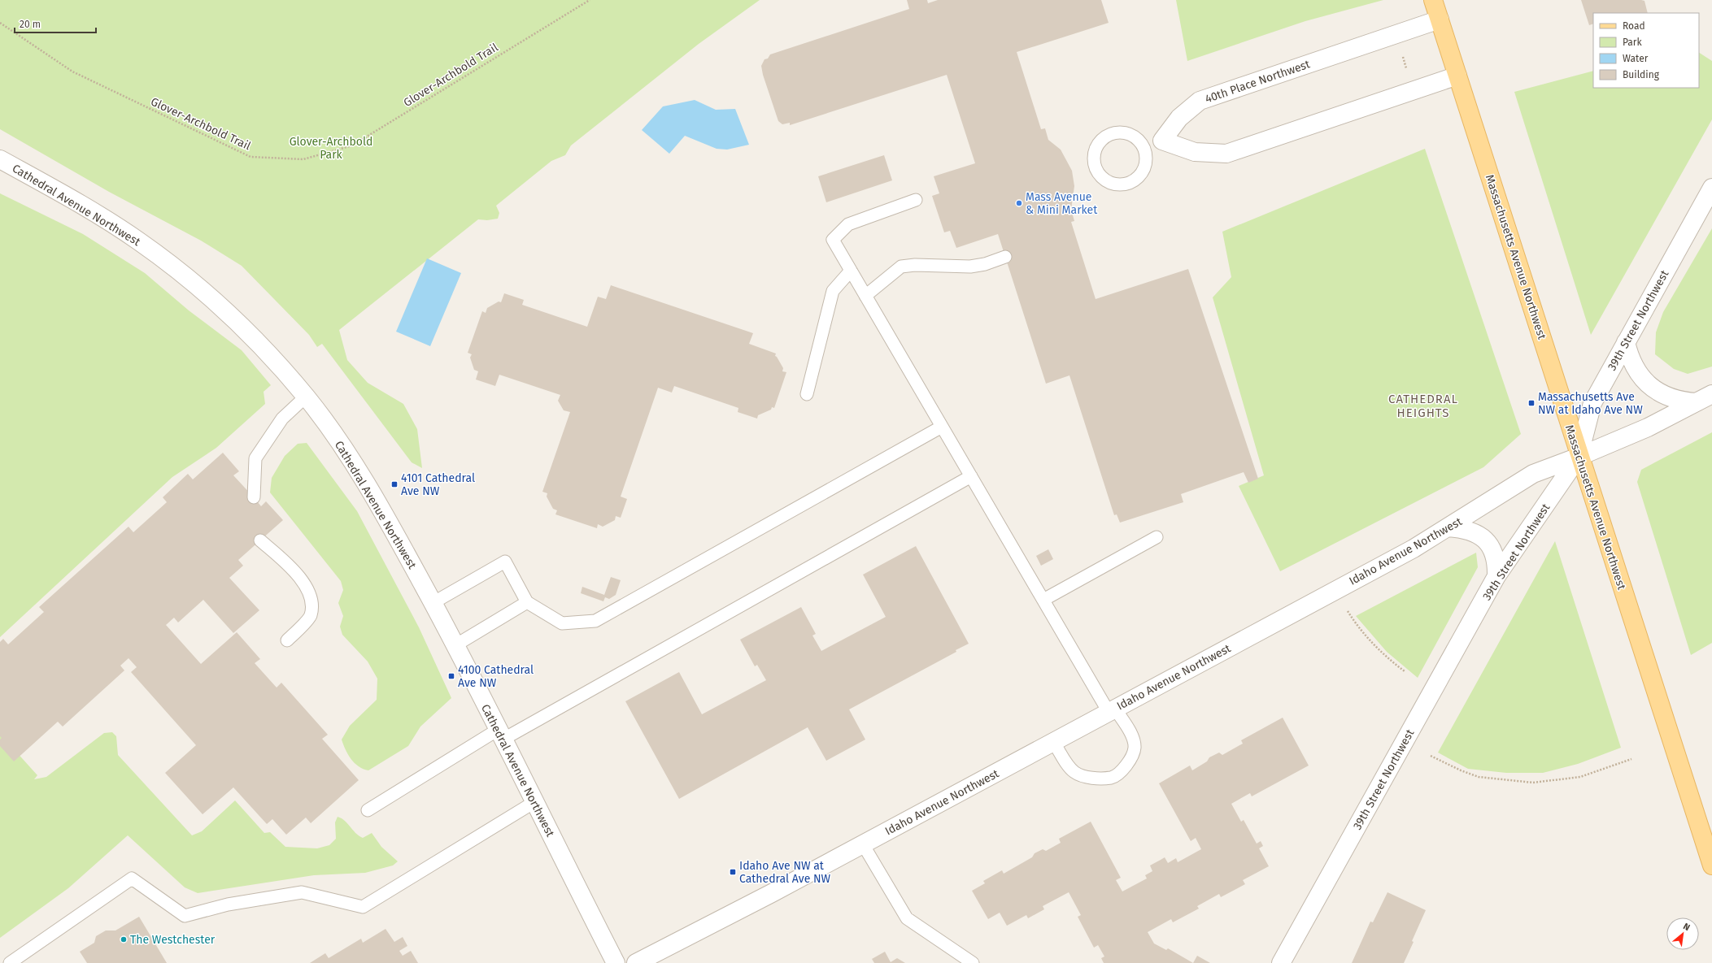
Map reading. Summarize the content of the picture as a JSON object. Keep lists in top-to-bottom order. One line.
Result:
{"streets":{"main road":["Massachusetts Avenue Northwest"],"street":["40th Place Northwest","Cathedral Avenue Northwest","39th Street Northwest","Idaho Avenue Northwest"],"path":["Glover-Archbold Trail"]},"crossings":[["40th Place Northwest","Massachusetts Avenue Northwest"],["Massachusetts Avenue Northwest","39th Street Northwest"],["Massachusetts Avenue Northwest","Idaho Avenue Northwest"],["39th Street Northwest","Idaho Avenue Northwest"]],"districts":["CATHEDRAL HEIGHTS"],"parks":["Glover-Archbold Park"],"places":{"other":["Mass Avenue & Mini Market","The Westchester"],"transit":["Massachusetts Ave NW at Idaho Ave NW","4101 Cathedral Ave NW","4100 Cathedral Ave NW","Idaho Ave NW at Cathedral Ave NW"]},"legend":["Road","Park","Water","Building"],"scale_bar":"20 m","north":"top right"}
